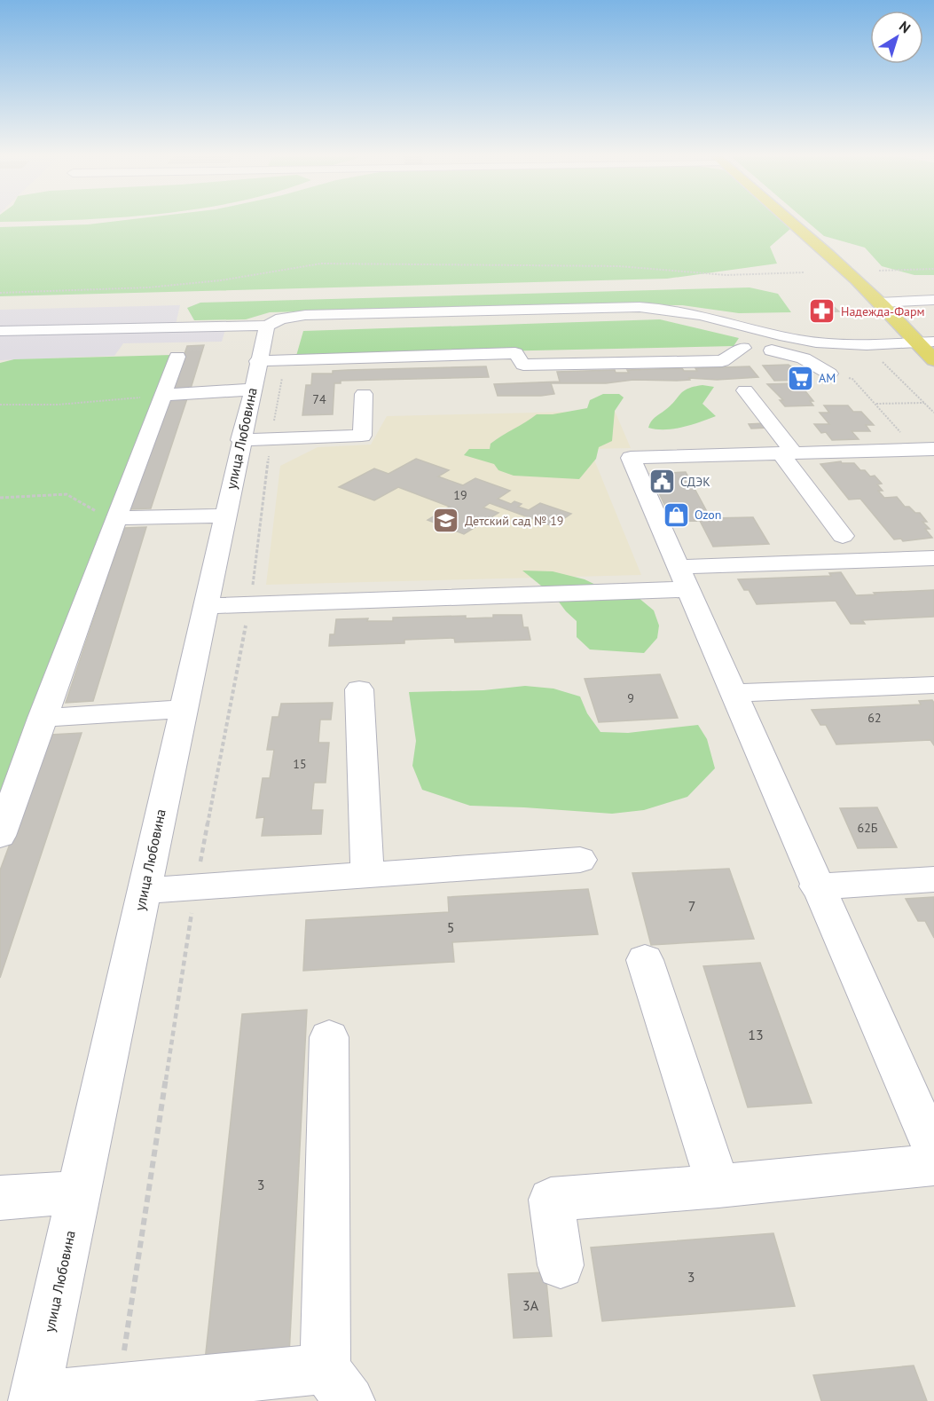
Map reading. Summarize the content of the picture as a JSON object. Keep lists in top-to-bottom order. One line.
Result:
{"streets":{"street":["улица Любовина"]},"places":{"pharmacy":["Надежда-Фарм"],"supermarket":["АМ"],"public building":["СДЭК"],"shop":["Ozon"],"school or university":["Детский сад № 19"]},"house_numbers":["74","19","9","62","15","62Б","7","5","13","3","3","3А"],"north":"top right"}
